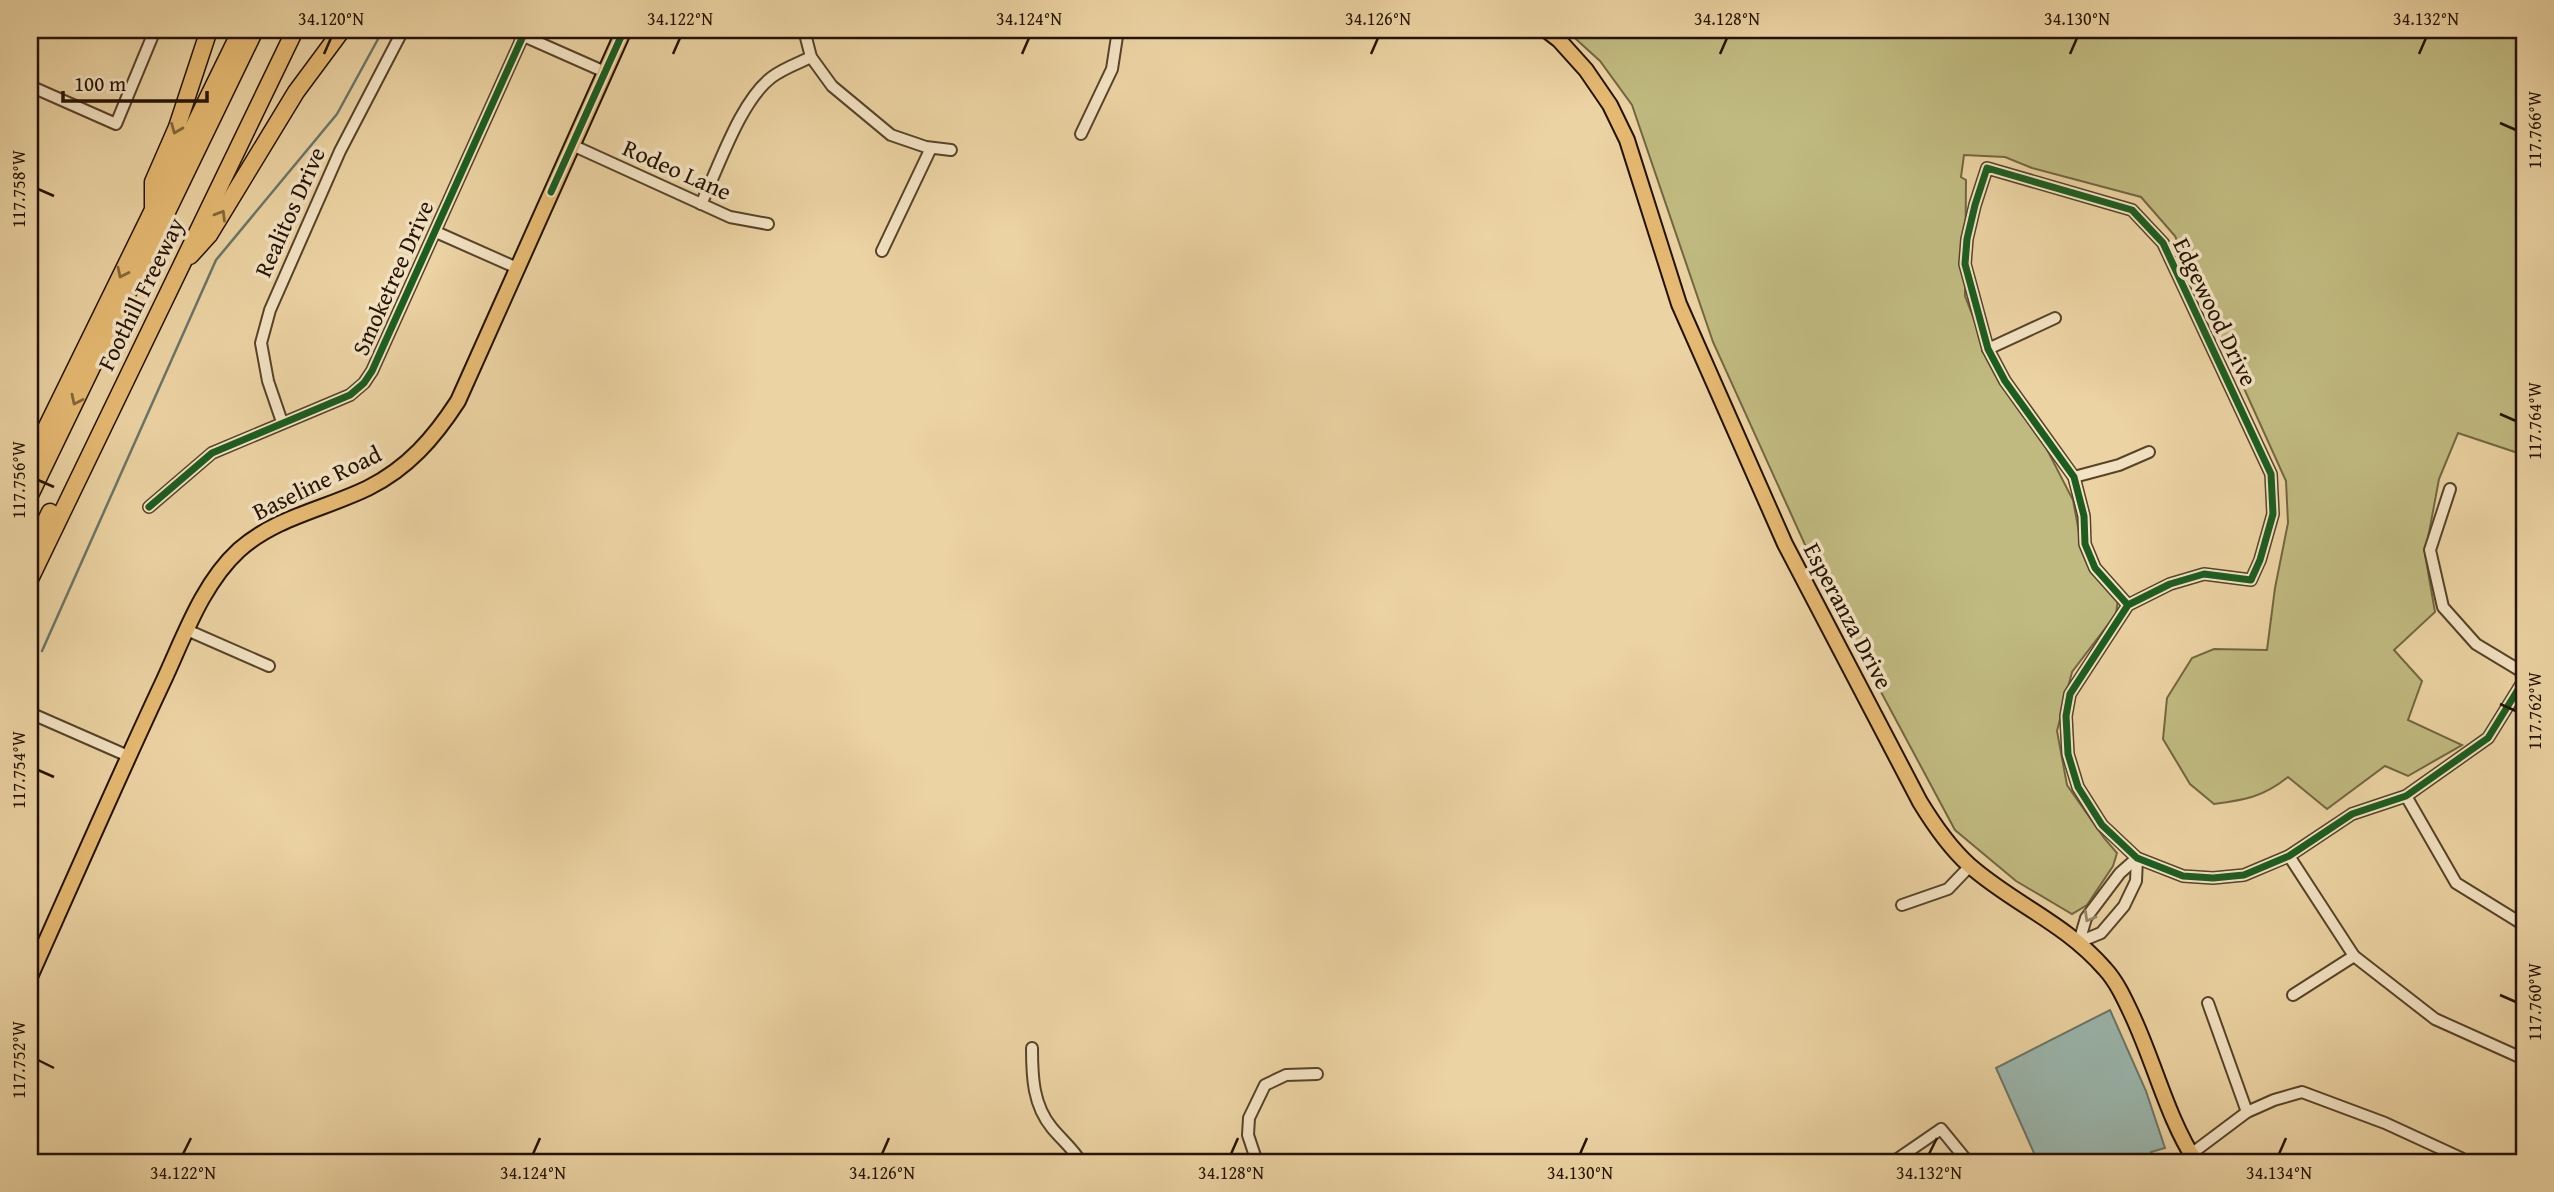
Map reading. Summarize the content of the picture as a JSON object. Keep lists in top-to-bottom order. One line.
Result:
{"streets":{"highway":["Foothill Freeway"],"main road":["Baseline Road","Esperanza Drive"],"street":["Rodeo Lane","Realitos Drive","Smoketree Drive","Edgewood Drive"]},"crossings":[["Rodeo Lane","Baseline Road"],["Realitos Drive","Smoketree Drive"]],"scale_bar":"100 m","coordinates":["34.120°N","34.122°N","34.124°N","34.126°N","34.128°N","34.130°N","34.132°N","117.766°W","117.758°W","117.764°W","117.756°W","117.762°W","117.754°W","117.760°W","117.752°W","34.134°N"]}
